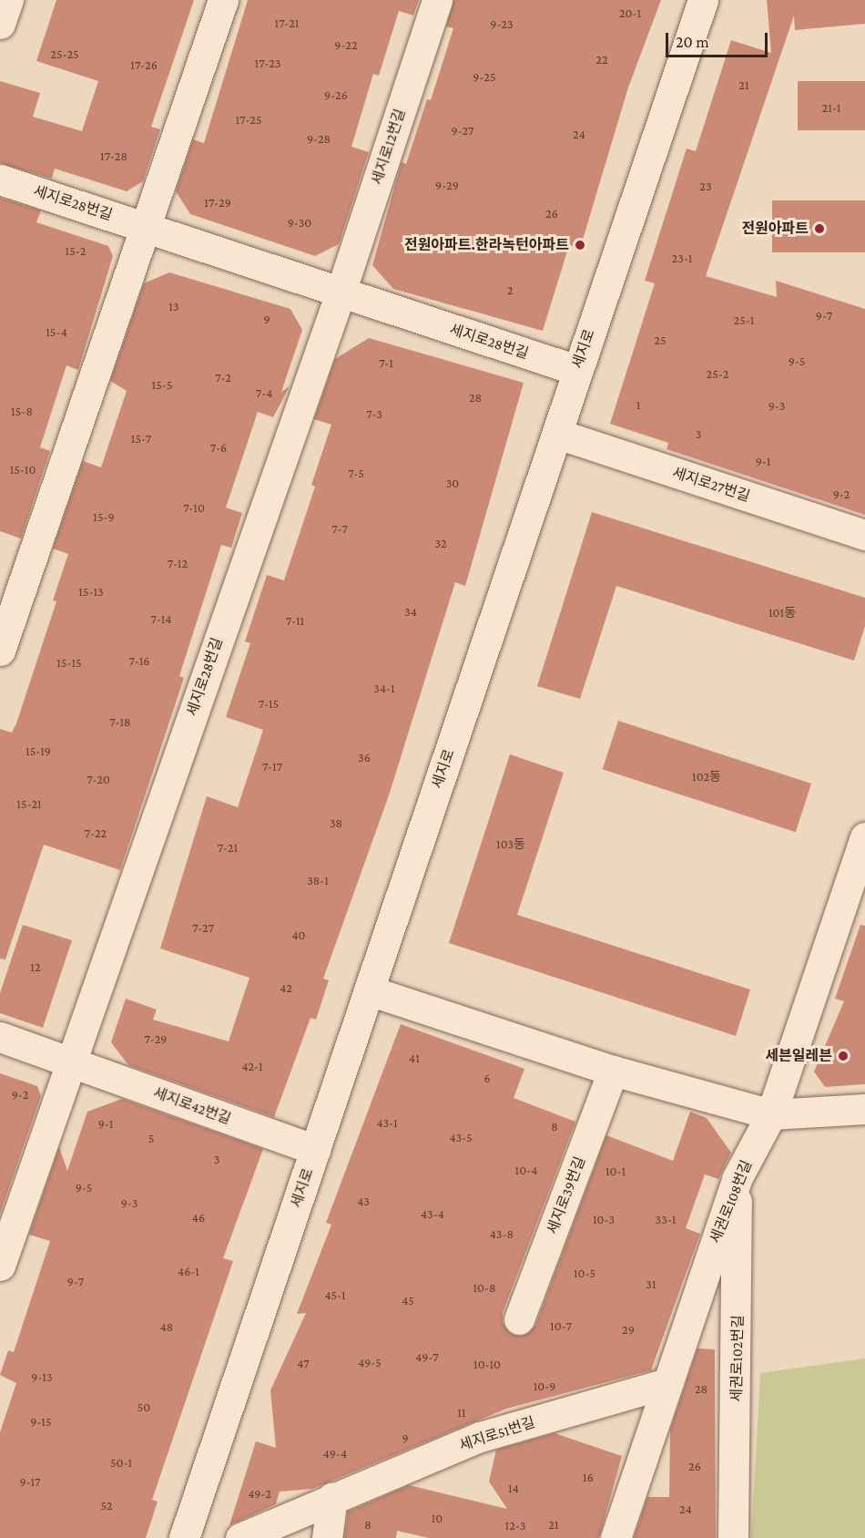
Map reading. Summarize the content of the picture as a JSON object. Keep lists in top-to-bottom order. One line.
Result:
{"streets":{"street":["세지로12번길","세지로28번길","세지로","세지로27번길","세지로42번길","세지로39번길","세권로108번길","세권로102번길","세지로51번길"]},"crossings":[["세지로12번길","세지로28번길"],["세지로28번길","세지로"],["세지로28번길","세지로42번길"],["세지로","세지로27번길"],["세지로","세지로42번길"],["세권로108번길","세권로102번길"],["세권로108번길","세지로51번길"]],"places":["전원아파트","전원아파트.한라녹턴아파트","세븐일레븐"],"house_numbers":["20-1","17-21","9-23","9-22","25-25","22","17-23","17-26","9-25","21","9-26","21-1","17-25","9-27","24","9-28","17-28","9-29","23","17-29","26","9-30","15-2","23-1","2","13","9-7","9","25-1","15-4","25","9-5","7-1","25-2","7-2","15-5","7-4","28","1","9-3","15-8","7-3","3","15-7","7-6","9-1","15-10","7-5","30","9-2","7-10","15-9","7-7","32","7-12","15-13","34","101동","7-14","7-11","7-16","15-15","34-1","7-15","7-18","15-19","36","7-17","102동","7-20","15-21","38","7-22","103동","7-21","38-1","7-27","40","12","42","7-29","41","42-1","6","9-2","43-1","9-1","8","43-5","5","3","10-4","10-1","9-5","43","9-3","43-4","46","10-3","33-1","43-8","46-1","10-5","9-7","31","10-8","45-1","45","10-7","48","29","49-7","49-5","47","10-10","9-13","10-9","28","50","11","9-15","9","49-4","50-1","26","16","9-17","14","49-2","52","24","10","8","21","12-3"],"scale_bar":"20 m"}
